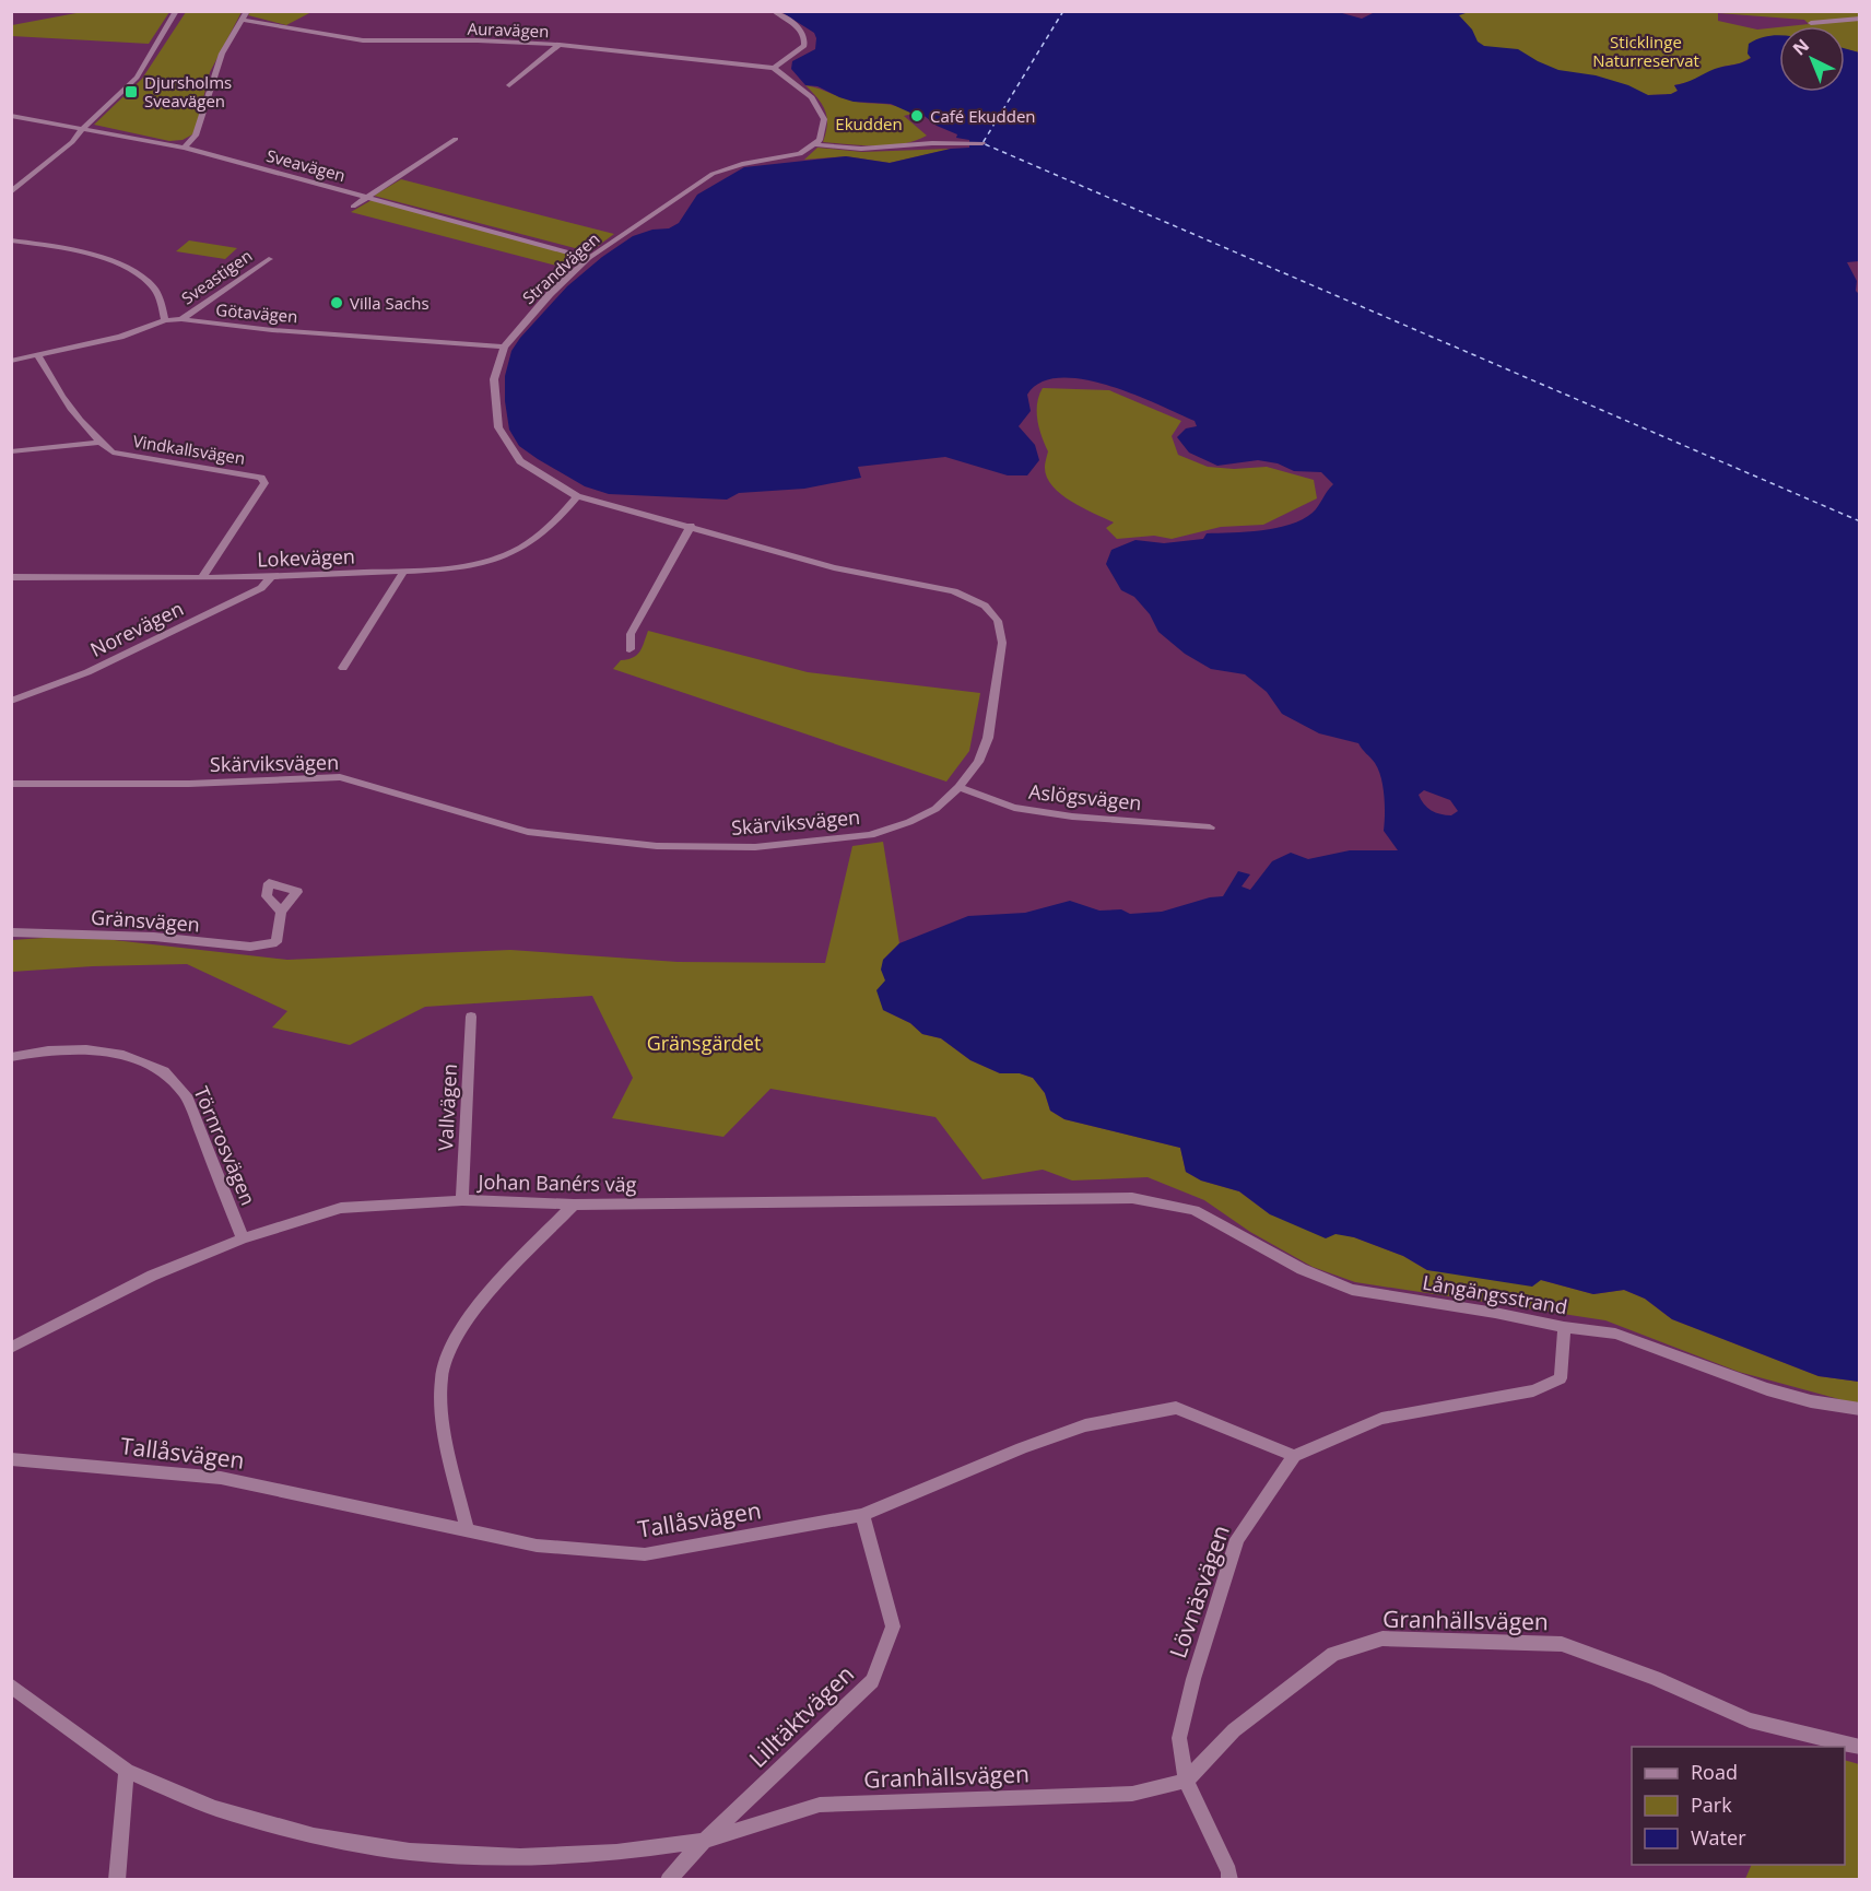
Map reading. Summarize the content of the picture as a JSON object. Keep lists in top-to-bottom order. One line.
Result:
{"streets":{"street":["Auravägen","Sveavägen","Strandvägen","Sveastigen","Götavägen","Vindkallsvägen","Lokevägen","Norevägen","Skärviksvägen","Aslögsvägen","Gränsvägen","Vallvägen","Törnrosvägen","Johan Banérs väg","Långängsstrand","Tallåsvägen","Lövnäsvägen","Granhällsvägen","Lilltäktvägen"]},"crossings":[["Sveavägen","Strandvägen"],["Strandvägen","Götavägen"],["Strandvägen","Lokevägen"],["Strandvägen","Skärviksvägen"],["Sveastigen","Götavägen"],["Götavägen","Vindkallsvägen"],["Vindkallsvägen","Lokevägen"],["Lokevägen","Norevägen"],["Lokevägen","Skärviksvägen"],["Skärviksvägen","Aslögsvägen"],["Vallvägen","Johan Banérs väg"],["Törnrosvägen","Johan Banérs väg"],["Johan Banérs väg","Långängsstrand"],["Tallåsvägen","Lövnäsvägen"],["Tallåsvägen","Lilltäktvägen"],["Lövnäsvägen","Granhällsvägen"],["Granhällsvägen","Lilltäktvägen"]],"parks":["Sticklinge Naturreservat","Ekudden","Gränsgärdet"],"places":{"transit":["Djursholms Sveavägen"],"other":["Café Ekudden","Villa Sachs"]},"legend":["Road","Park","Water"],"north":"top left"}
